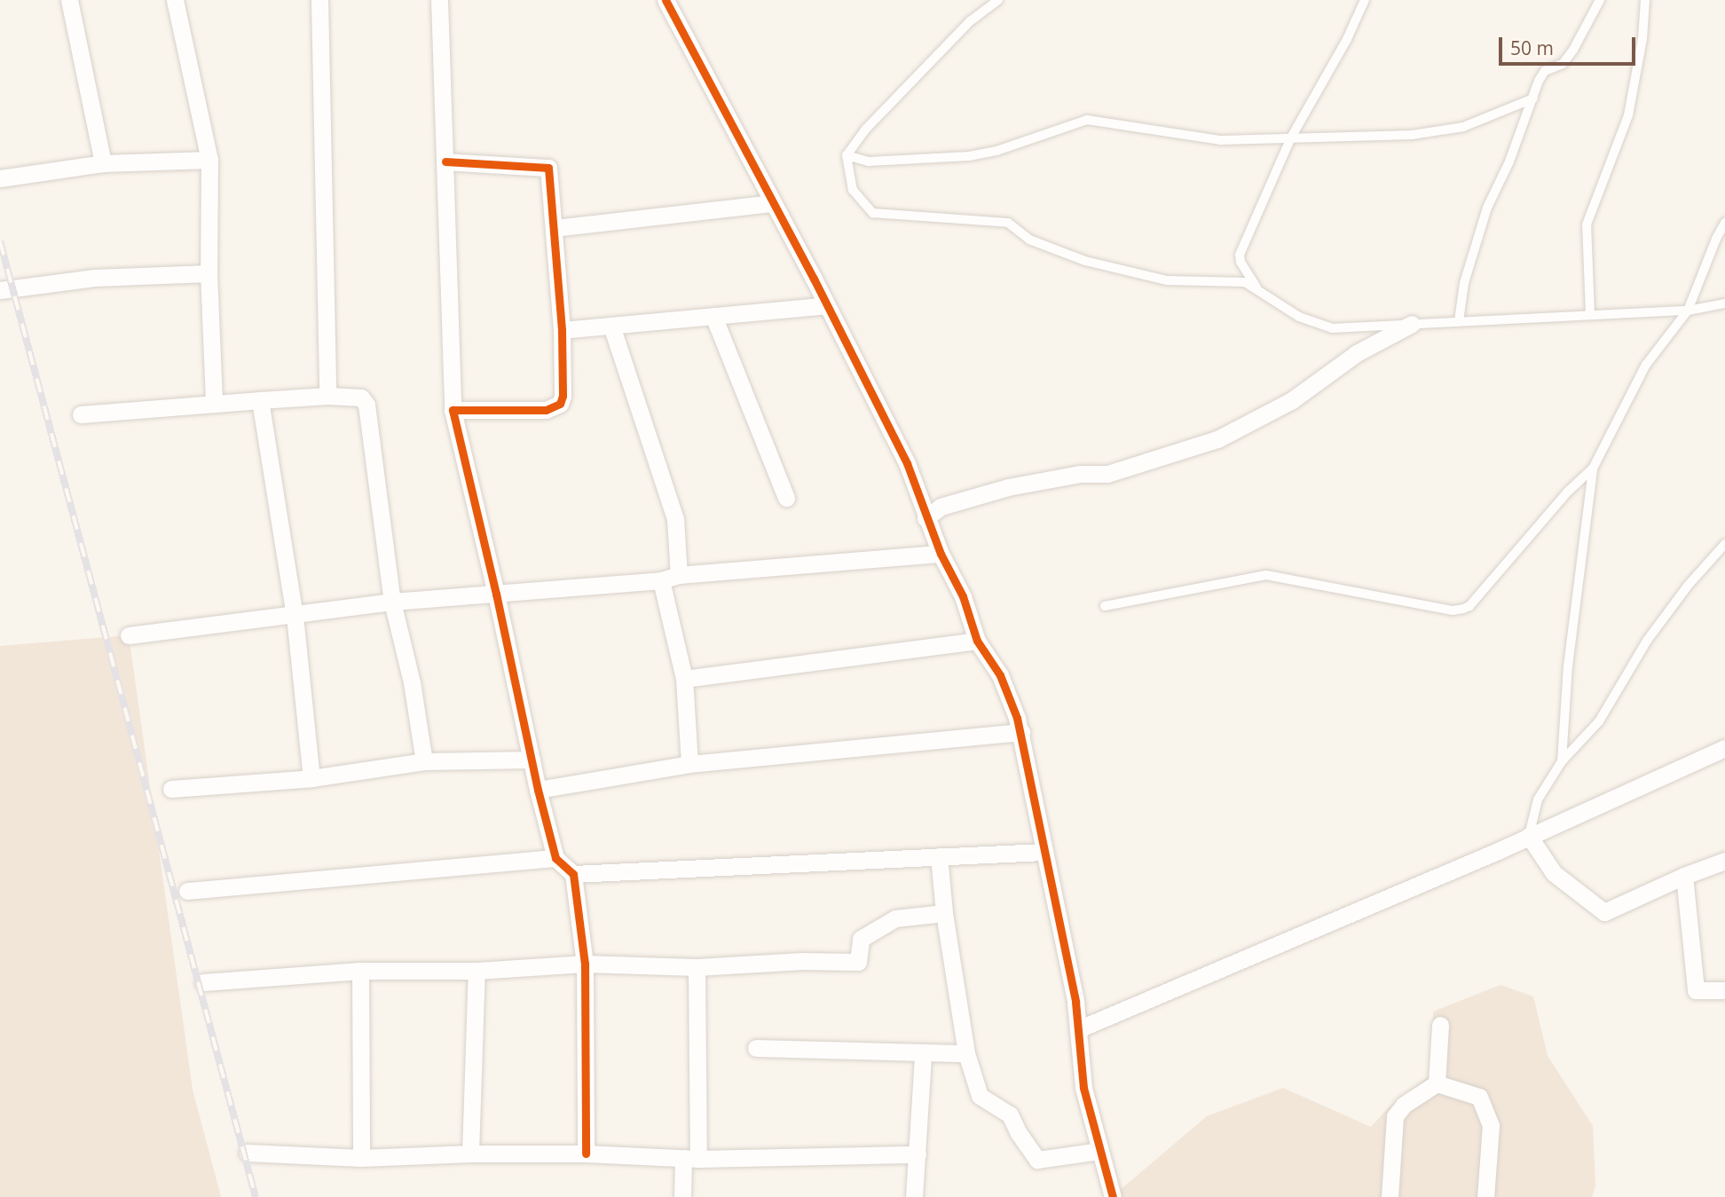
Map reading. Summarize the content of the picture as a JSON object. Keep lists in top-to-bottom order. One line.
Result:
{"scale_bar":"50 m"}
